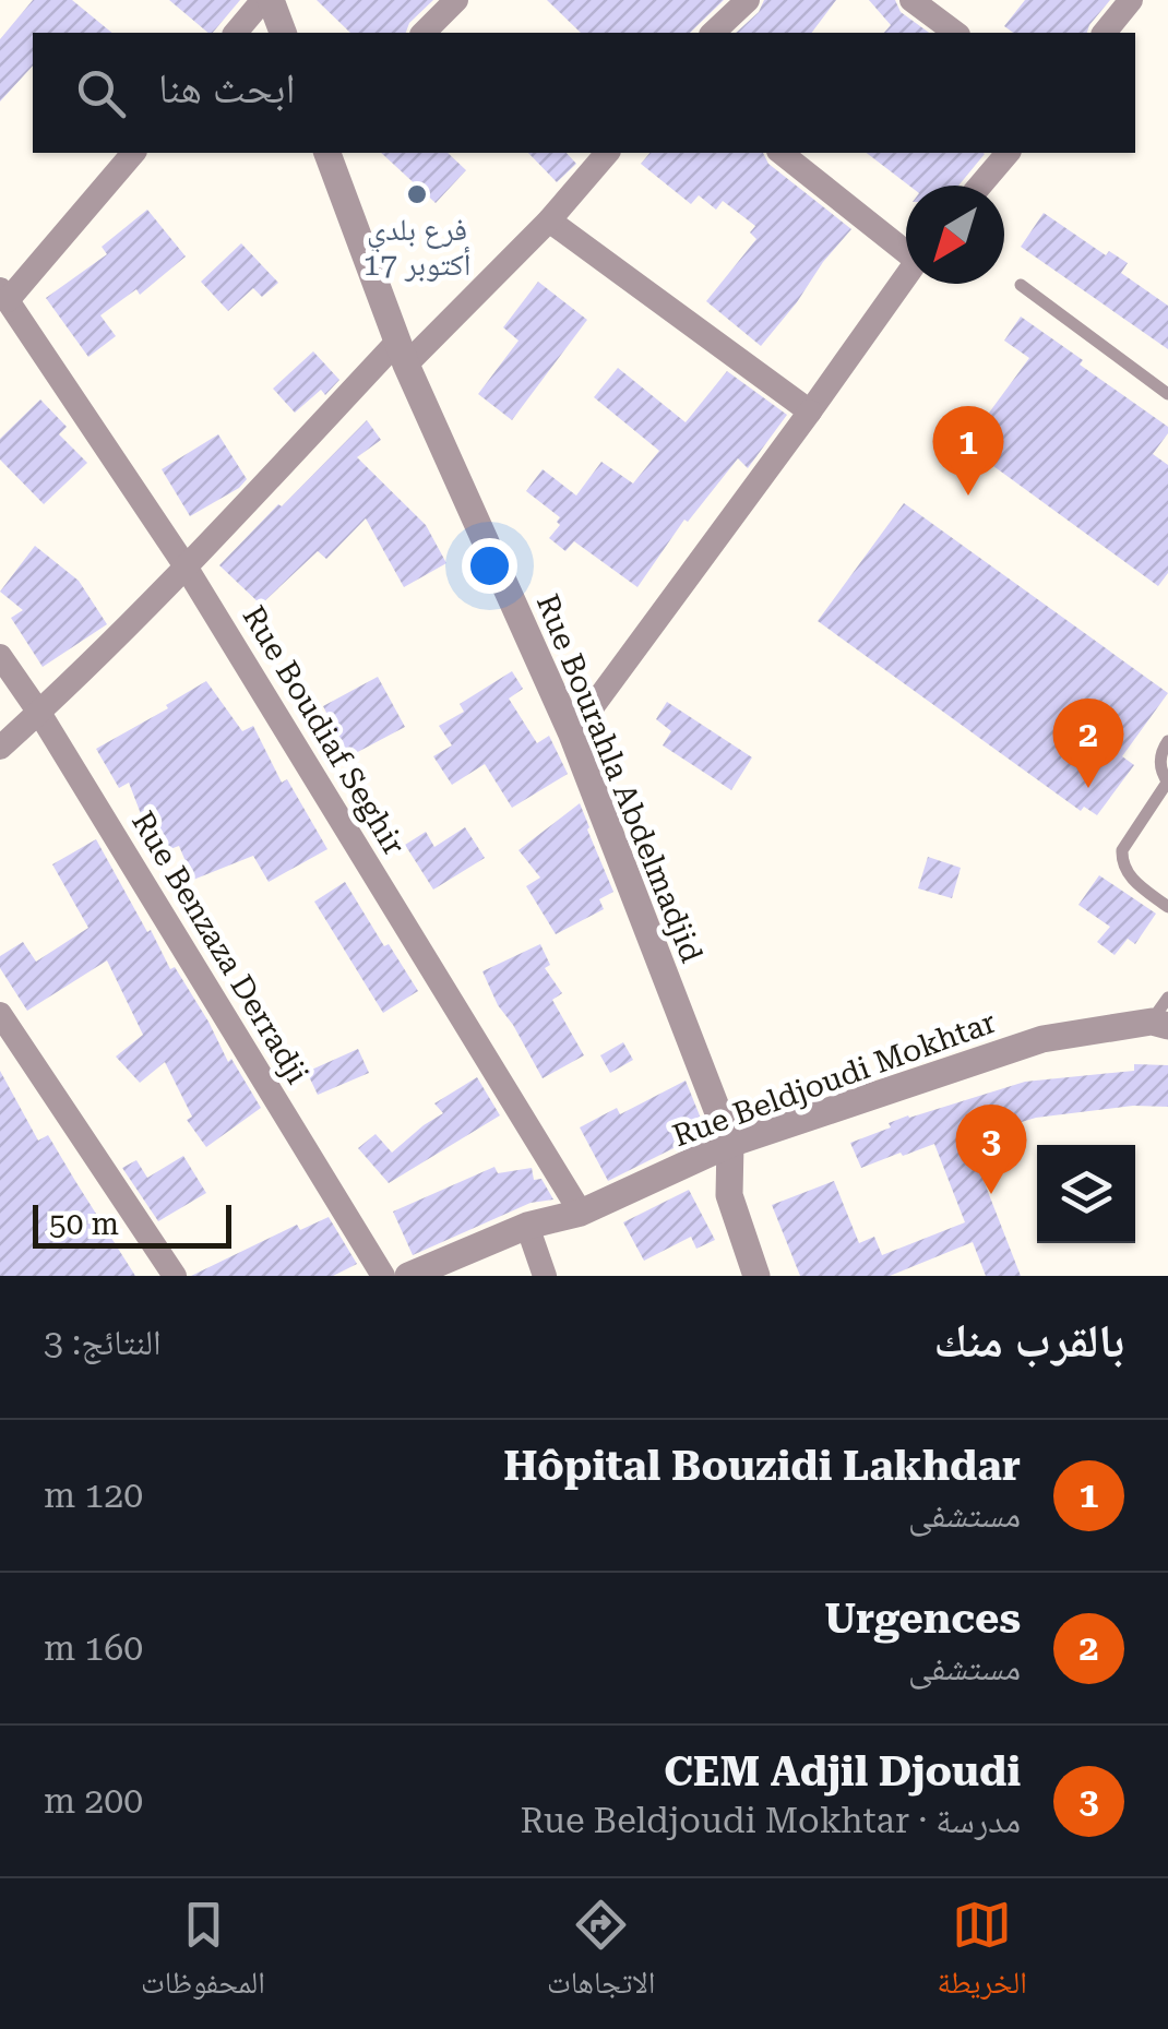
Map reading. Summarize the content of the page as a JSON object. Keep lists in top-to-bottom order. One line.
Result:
{"streets":{"street":["Rue Boudiaf Seghir","Rue Bourahla Abdelmadjid","Rue Benzaza Derradji","Rue Beldjoudi Mokhtar"]},"crossings":[["Rue Boudiaf Seghir","Rue Beldjoudi Mokhtar"],["Rue Bourahla Abdelmadjid","Rue Beldjoudi Mokhtar"]],"places":["فرع بلدي 17 أكتوبر"],"scale_bar":"50 m","north":"bottom left","page":{"search":"ابحث هنا","pins":["1","2","3"],"scale":"50 m","heading":["بالقرب منك","النتائج: 3"],"list":[{"mark":"1","name":"Hôpital Bouzidi Lakhdar","note":"مستشفى","value":"120 m"},{"mark":"2","name":"Urgences","note":"مستشفى","value":"160 m"},{"mark":"3","name":"CEM Adjil Djoudi","note":"مدرسة · Rue Beldjoudi Mokhtar","value":"200 m"}],"nav":["الخريطة","الاتجاهات","المحفوظات"]}}
